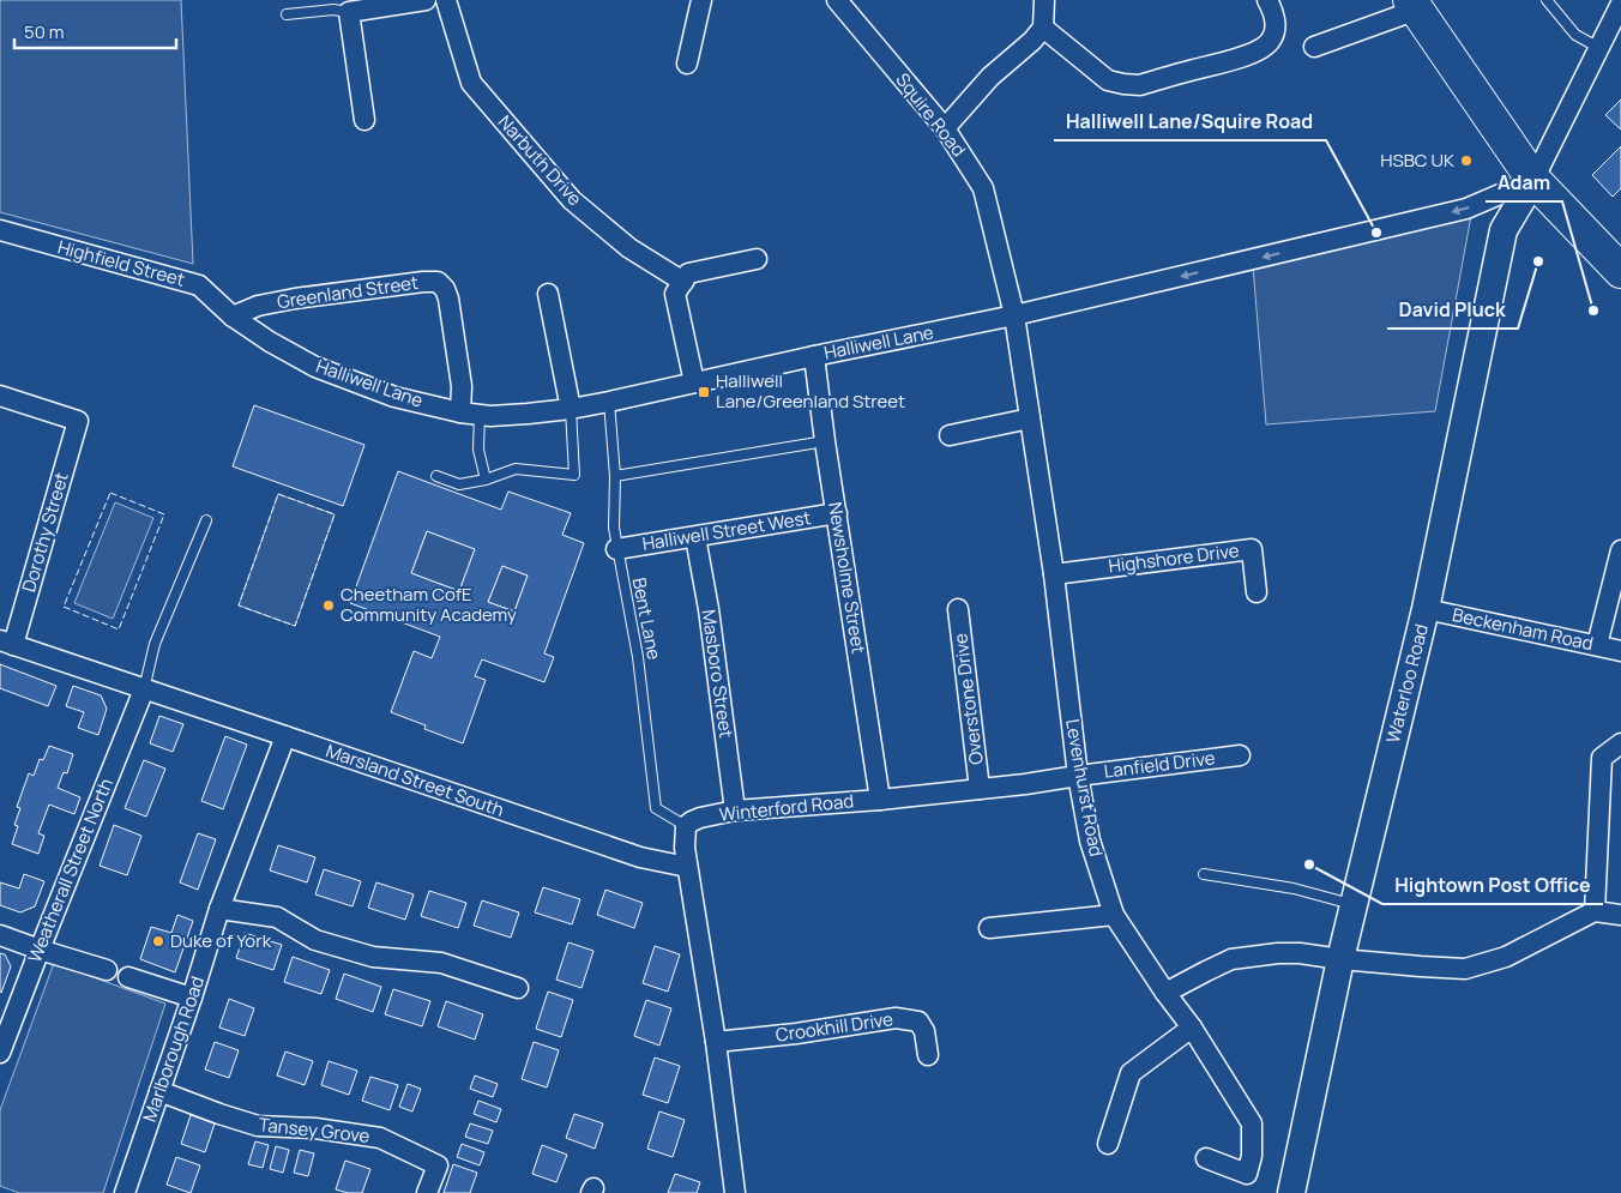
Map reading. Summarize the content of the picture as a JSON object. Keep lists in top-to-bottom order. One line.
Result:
{"streets":{"main road":["Waterloo Road"],"street":["Squire Road","Narbuth Drive","Highfield Street","Greenland Street","Halliwell Lane","Halliwell Street West","Dorothy Street","Highshore Drive","Newsholme Street","Beckenham Road","Masboro Street","Overstone Drive","Lanfield Drive","Marsland Street South","Levenhurst Road","Winterford Road","Weatherall Street North","Crookhill Drive","Marlborough Road","Tansey Grove"],"lane":["Bent Lane"]},"crossings":[["Squire Road","Halliwell Lane"],["Squire Road","Levenhurst Road"],["Highfield Street","Greenland Street"],["Highfield Street","Halliwell Lane"],["Greenland Street","Halliwell Lane"],["Halliwell Lane","Newsholme Street"],["Halliwell Lane","Bent Lane"],["Halliwell Lane","Waterloo Road"],["Halliwell Lane","Levenhurst Road"],["Halliwell Street West","Newsholme Street"],["Halliwell Street West","Bent Lane"],["Halliwell Street West","Masboro Street"],["Dorothy Street","Marsland Street South"],["Highshore Drive","Levenhurst Road"],["Newsholme Street","Winterford Road"],["Bent Lane","Winterford Road"],["Beckenham Road","Waterloo Road"],["Masboro Street","Winterford Road"],["Overstone Drive","Winterford Road"],["Lanfield Drive","Levenhurst Road"],["Lanfield Drive","Winterford Road"],["Marsland Street South","Weatherall Street North"],["Marsland Street South","Marlborough Road"],["Levenhurst Road","Winterford Road"],["Marlborough Road","Tansey Grove"]],"one_way":["Halliwell Lane"],"places":{"other":["HSBC UK","Halliwell Lane/Squire Road","David Pluck","Adam","Cheetham CofE Community Academy","Hightown Post Office","Duke of York"],"transit":["Halliwell Lane/Greenland Street"]},"scale_bar":"50 m"}
